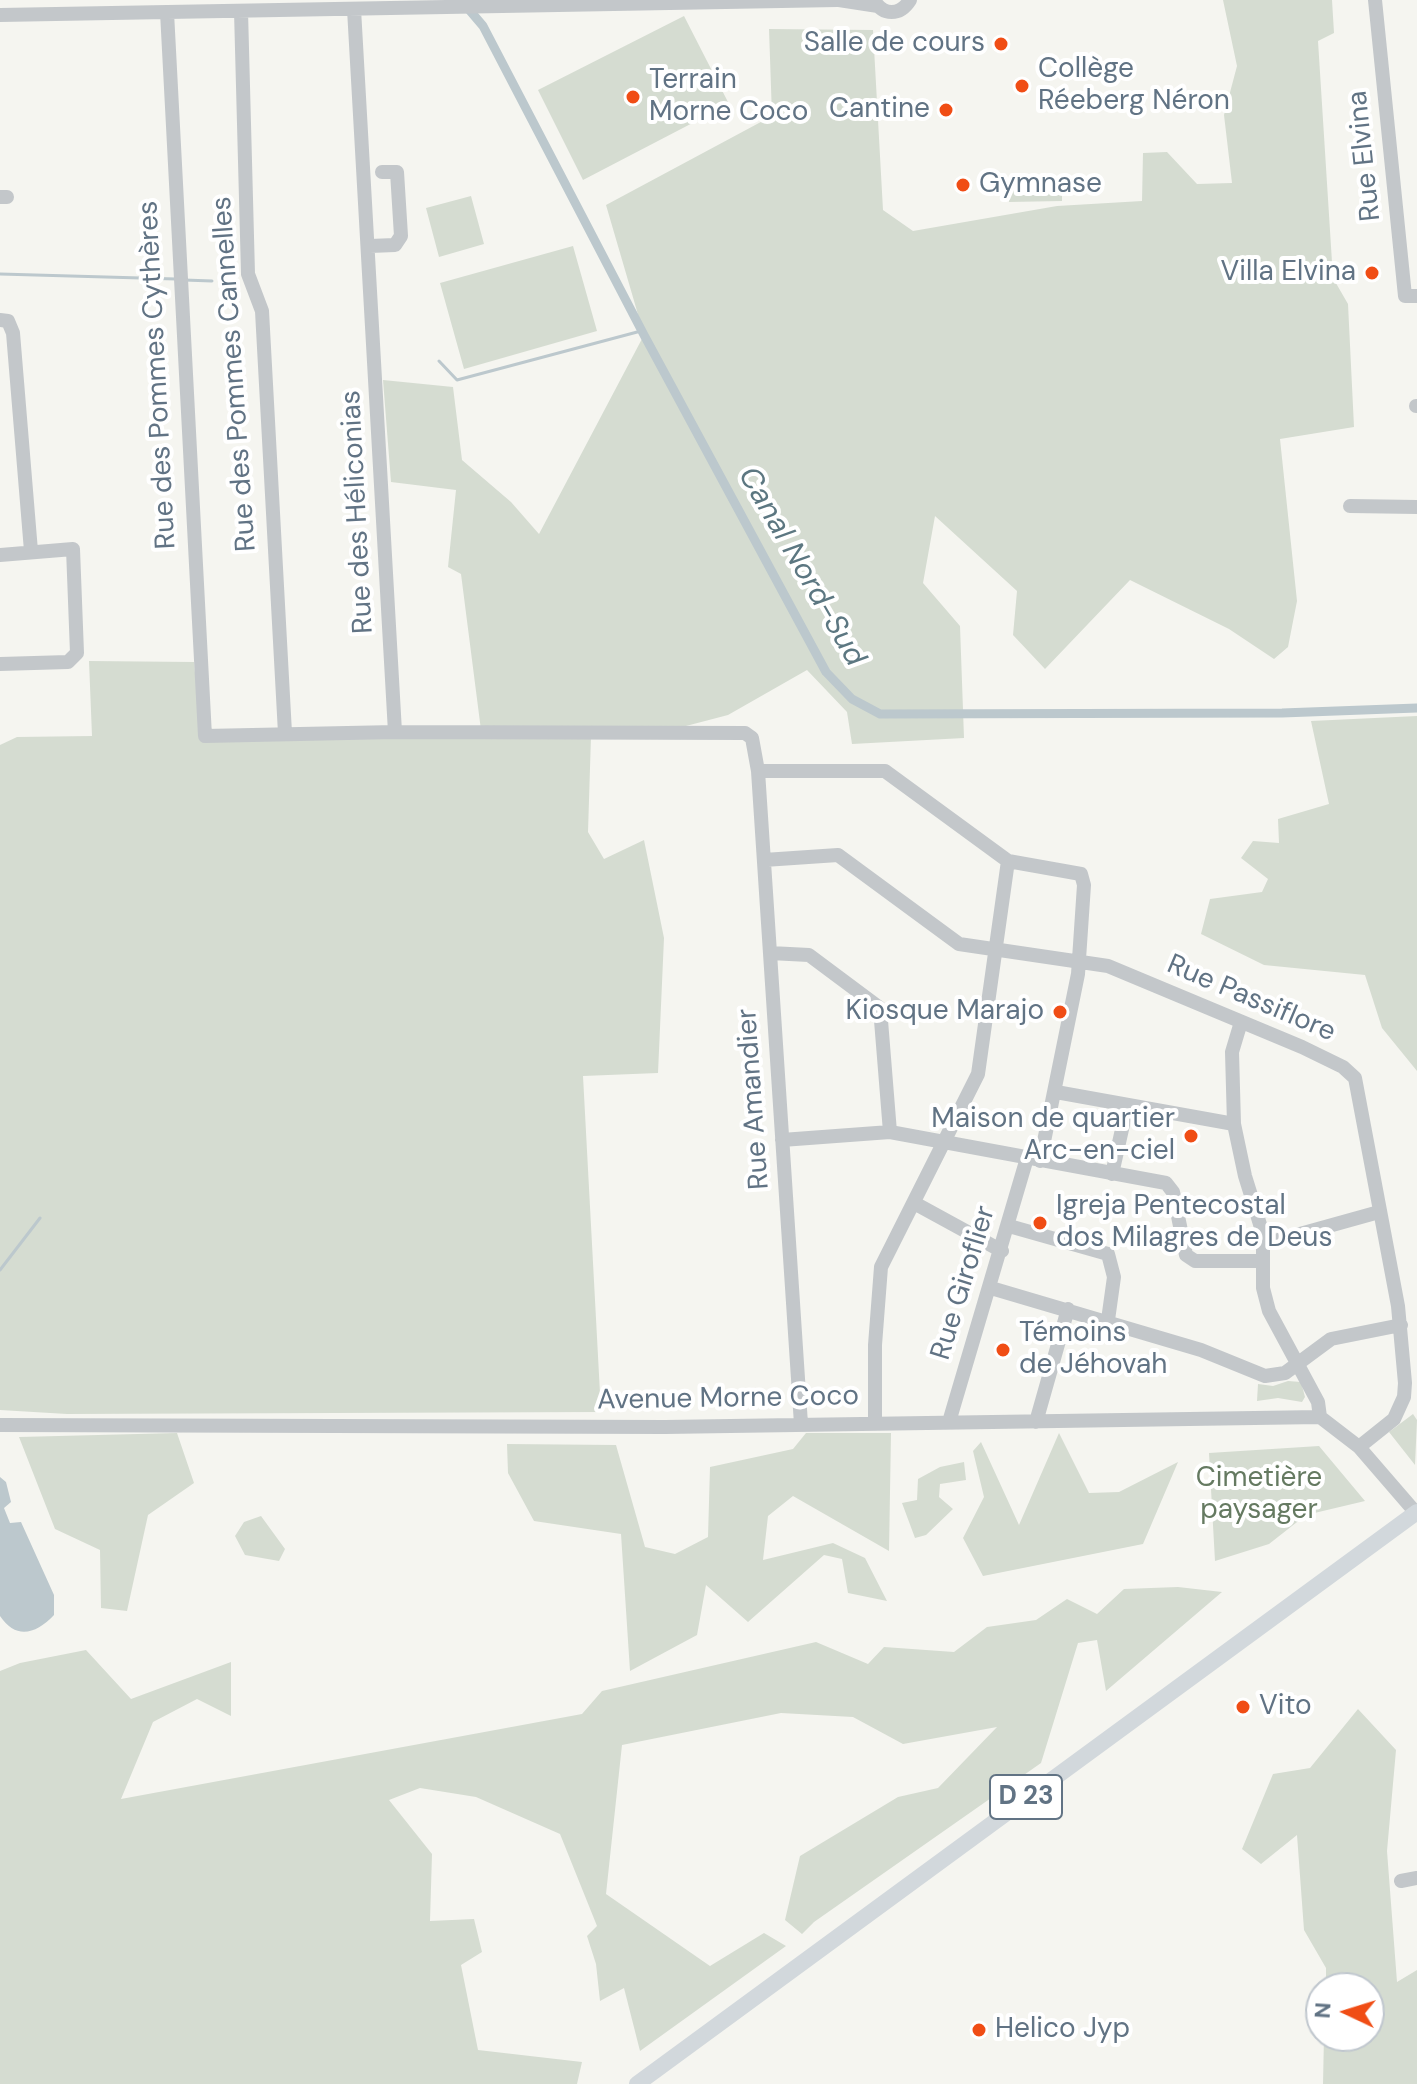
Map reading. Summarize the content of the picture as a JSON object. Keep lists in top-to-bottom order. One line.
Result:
{"streets":{"main road":["D 23"],"street":["Rue Elvina","Rue des Pommes Cannelles","Rue des Pommes Cythères","Rue des Héliconias","Rue Passiflore","Rue Amandier","Rue Giroflier","Avenue Morne Coco"]},"crossings":[["Rue des Pommes Cannelles","Rue Amandier"],["Rue des Pommes Cythères","Rue Amandier"],["Rue des Héliconias","Rue Amandier"],["Rue Passiflore","Rue Amandier"],["Rue Passiflore","Rue Giroflier"],["Rue Amandier","Avenue Morne Coco"],["Rue Giroflier","Avenue Morne Coco"]],"water":["Canal Nord-Sud"],"parks":["Cimetière paysager"],"places":["Salle de cours","Collège Réeberg Néron","Terrain Morne Coco","Cantine","Gymnase","Villa Elvina","Kiosque Marajo","Maison de quartier Arc-en-ciel","Igreja Pentecostal dos Milagres de Deus","Témoins de Jéhovah","Vito","Helico Jyp"],"north":"left"}
